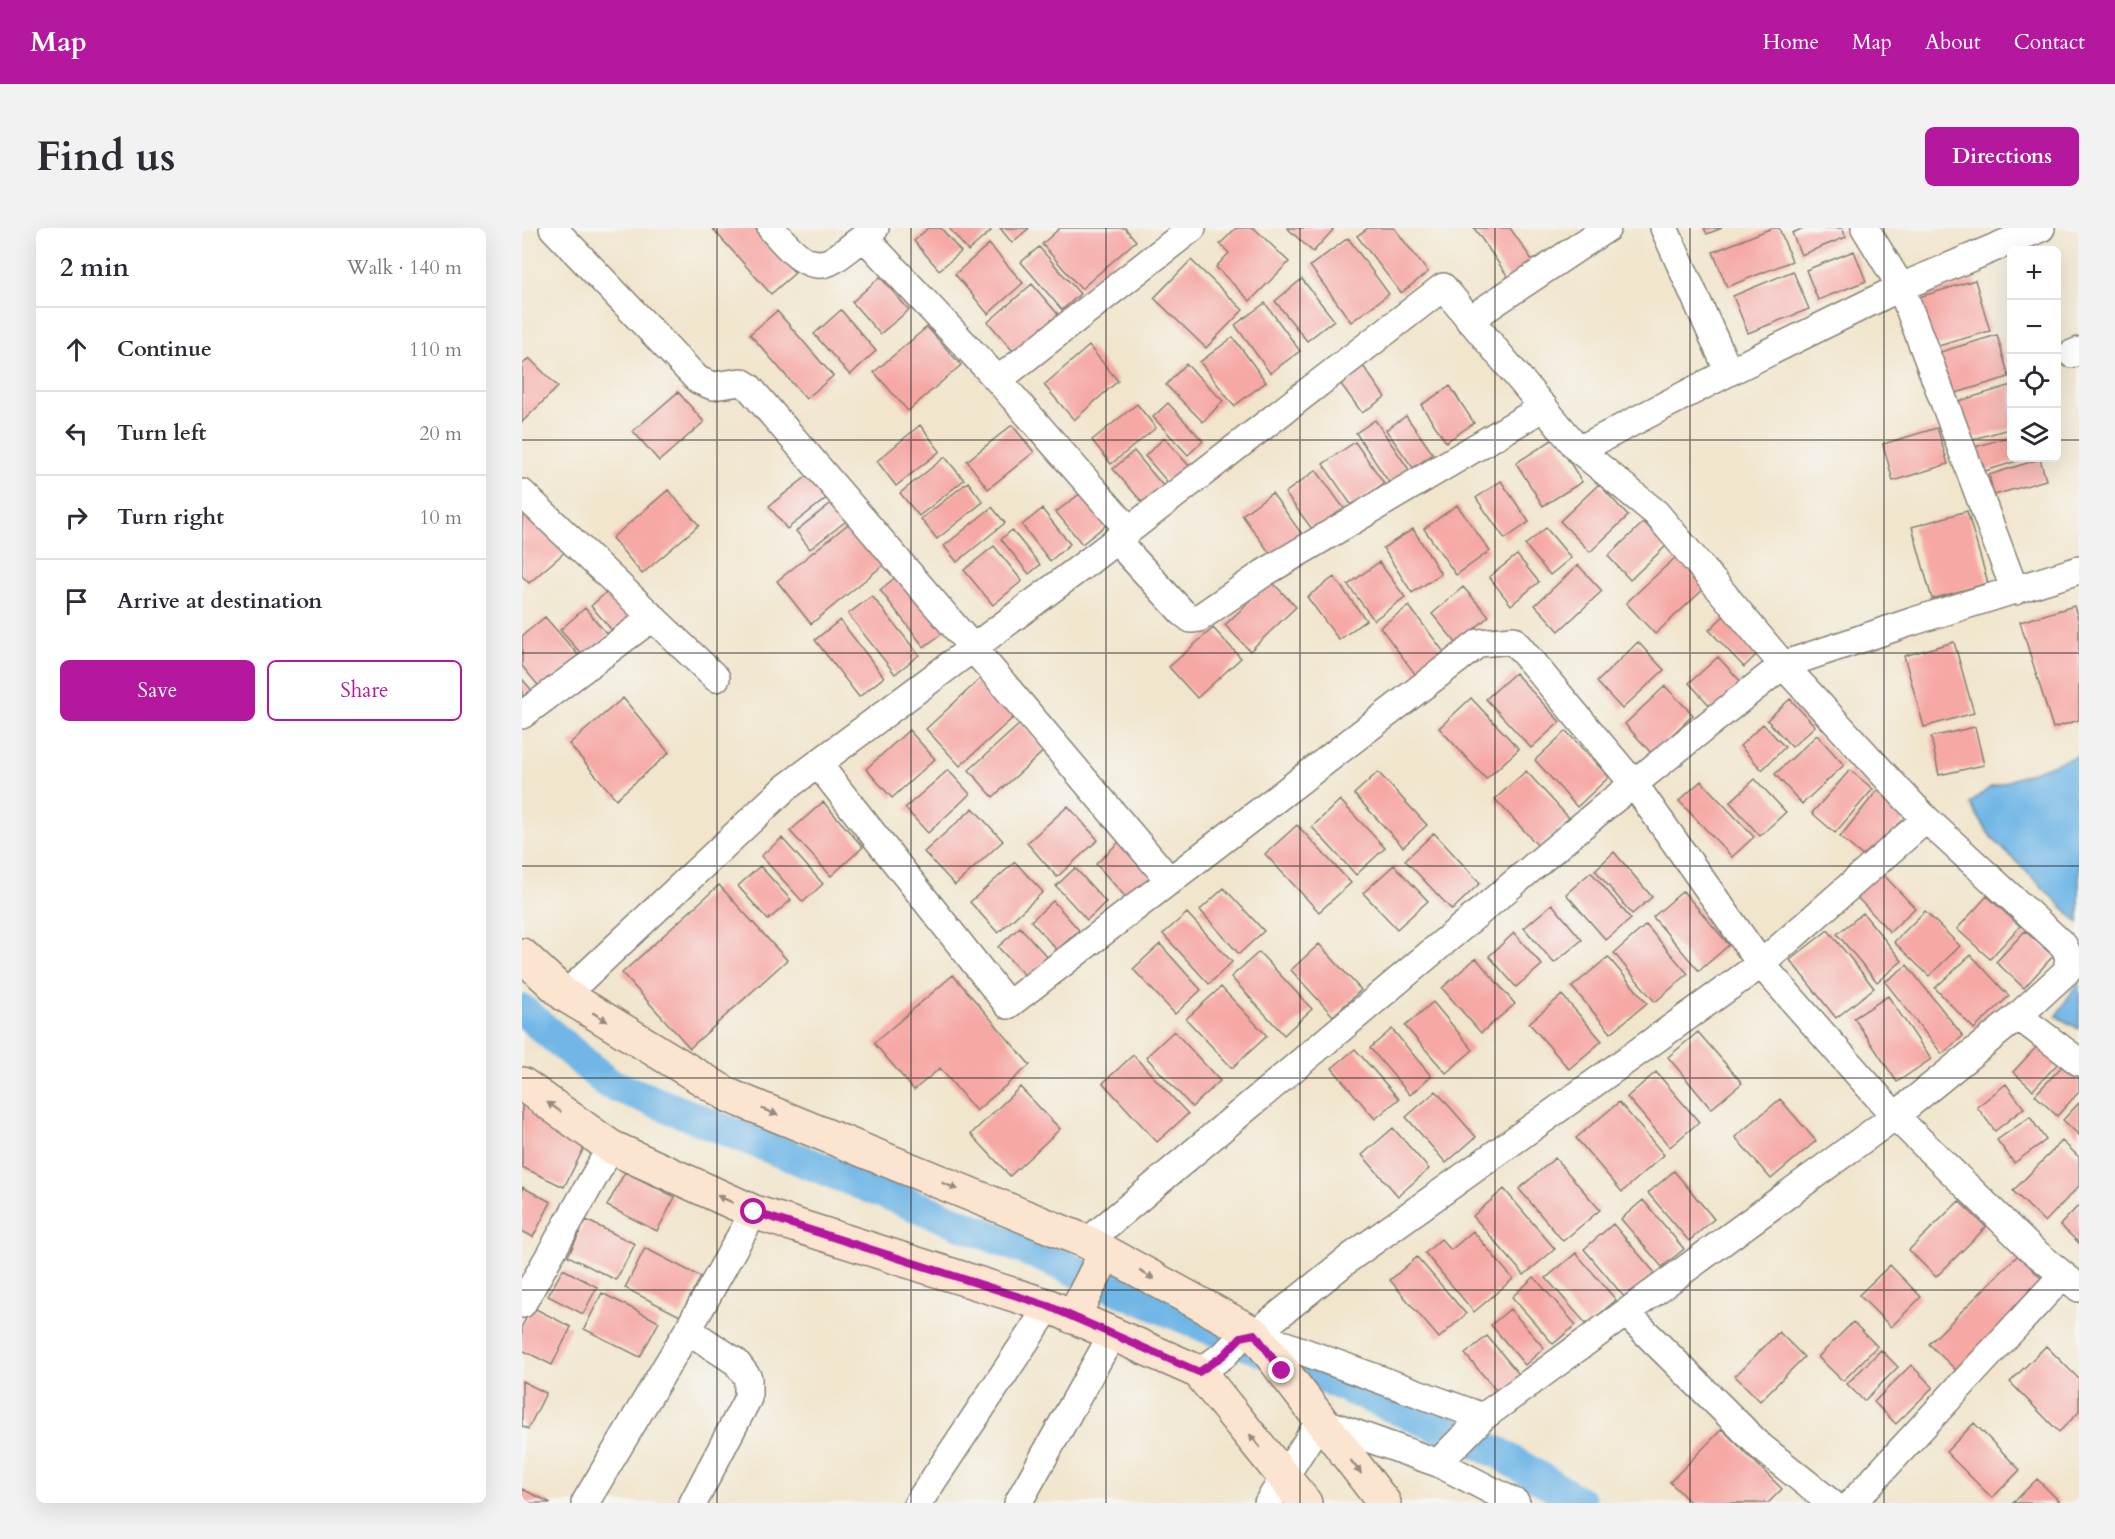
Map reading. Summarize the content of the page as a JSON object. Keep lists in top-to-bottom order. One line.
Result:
{"page":{"header":"Map","nav":["Home","Map","About","Contact"],"buttons":["Directions",["Save","Share"]],"title":"Find us","heading":["2 min","Walk · 140 m"],"map_buttons":["+","−"],"list":[["Continue","110 m"],["Turn left","20 m"],["Turn right","10 m"],"Arrive at destination"]}}
